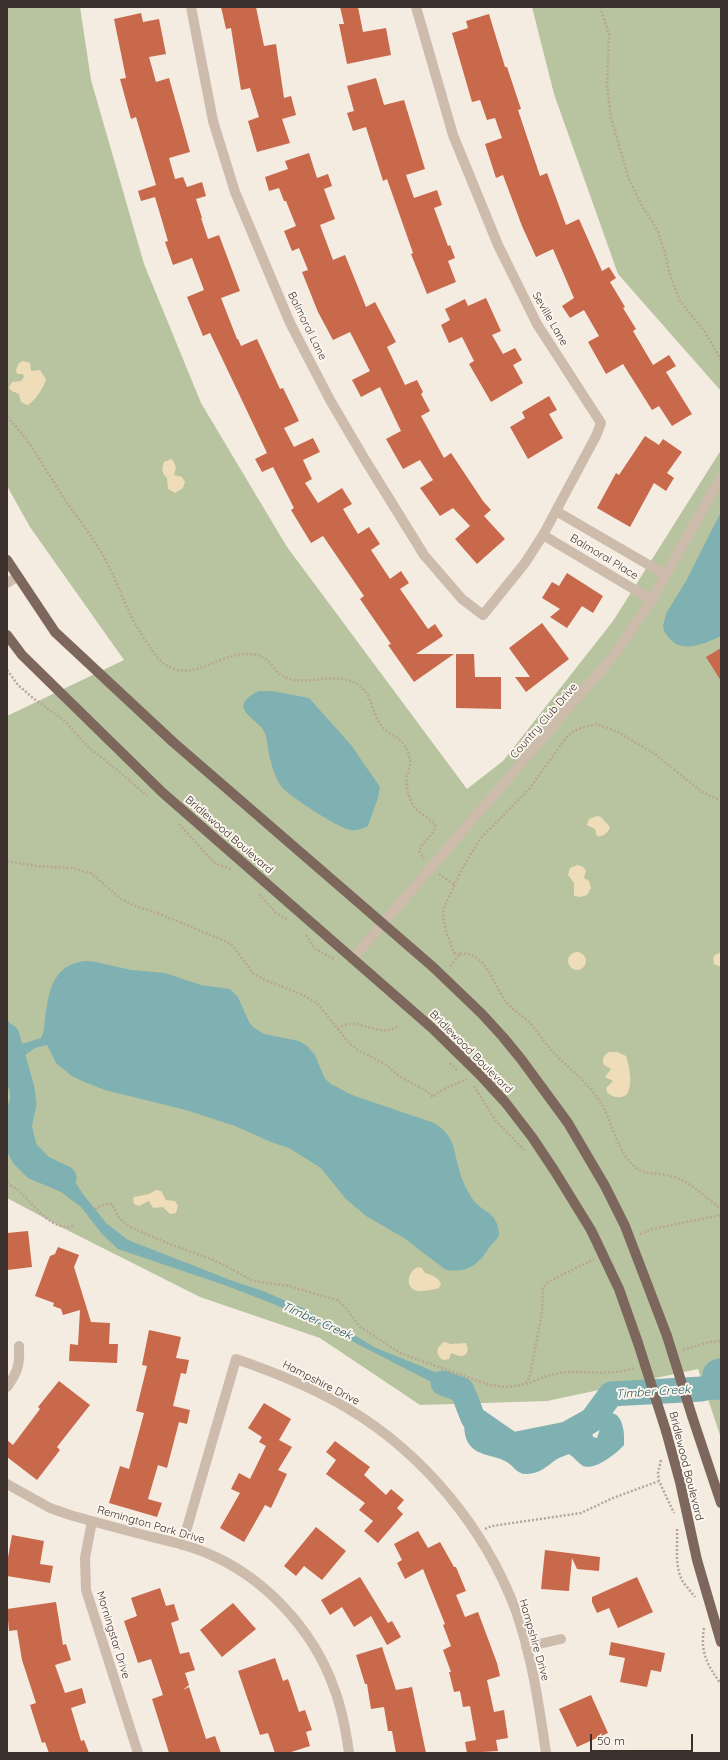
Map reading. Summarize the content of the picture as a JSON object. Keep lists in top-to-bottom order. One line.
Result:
{"streets":{"main road":["Bridlewood Boulevard"],"street":["Seville Lane","Balmoral Lane","Balmoral Place","Country Club Drive","Hampshire Drive","Remington Park Drive","Morningstar Drive"]},"crossings":[["Seville Lane","Balmoral Lane"],["Seville Lane","Balmoral Place"],["Balmoral Place","Country Club Drive"],["Country Club Drive","Bridlewood Boulevard"],["Hampshire Drive","Remington Park Drive"],["Remington Park Drive","Morningstar Drive"]],"water":["Timber Creek"],"scale_bar":"50 m"}
